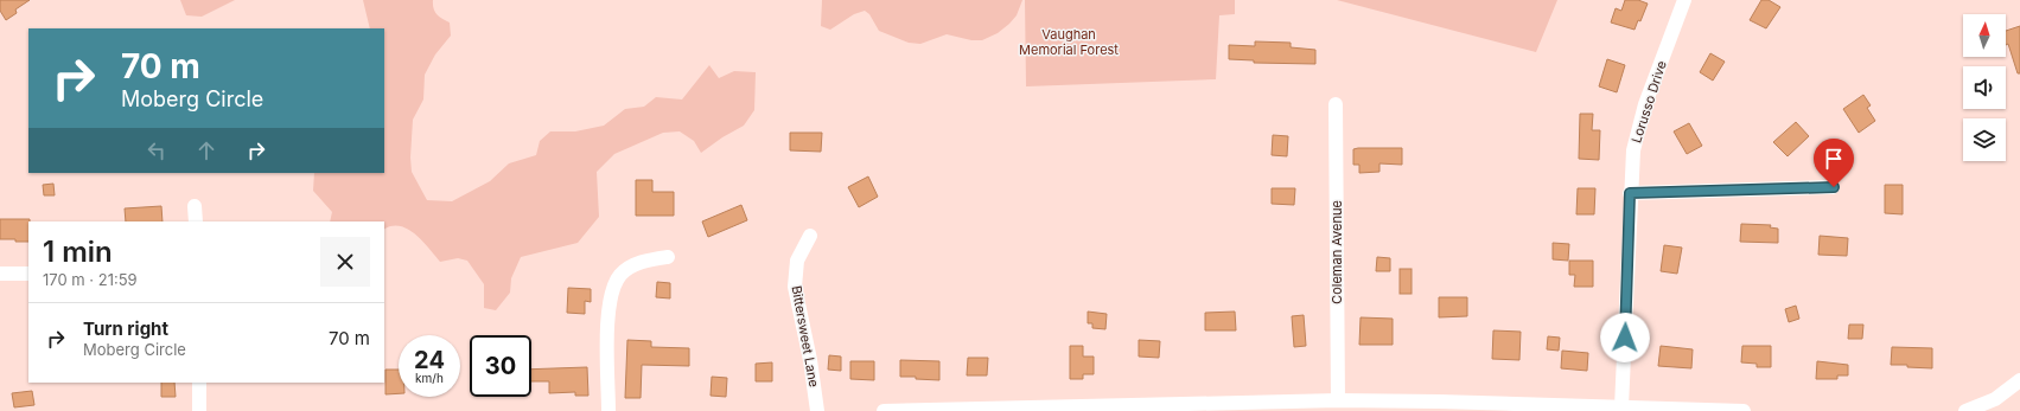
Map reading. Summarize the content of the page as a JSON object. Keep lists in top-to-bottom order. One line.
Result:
{"streets":{"street":["Lorusso Drive","Coleman Avenue","Bittersweet Lane"]},"parks":["Vaughan Memorial Forest"],"north":"top","page":{"turn":["70 m","Moberg Circle"],"heading":["1 min","170 m · 21:59"],"list":[{"name":"Turn right","note":"Moberg Circle","value":"70 m"}],"speed":"24 km/h","limit":"30"}}
